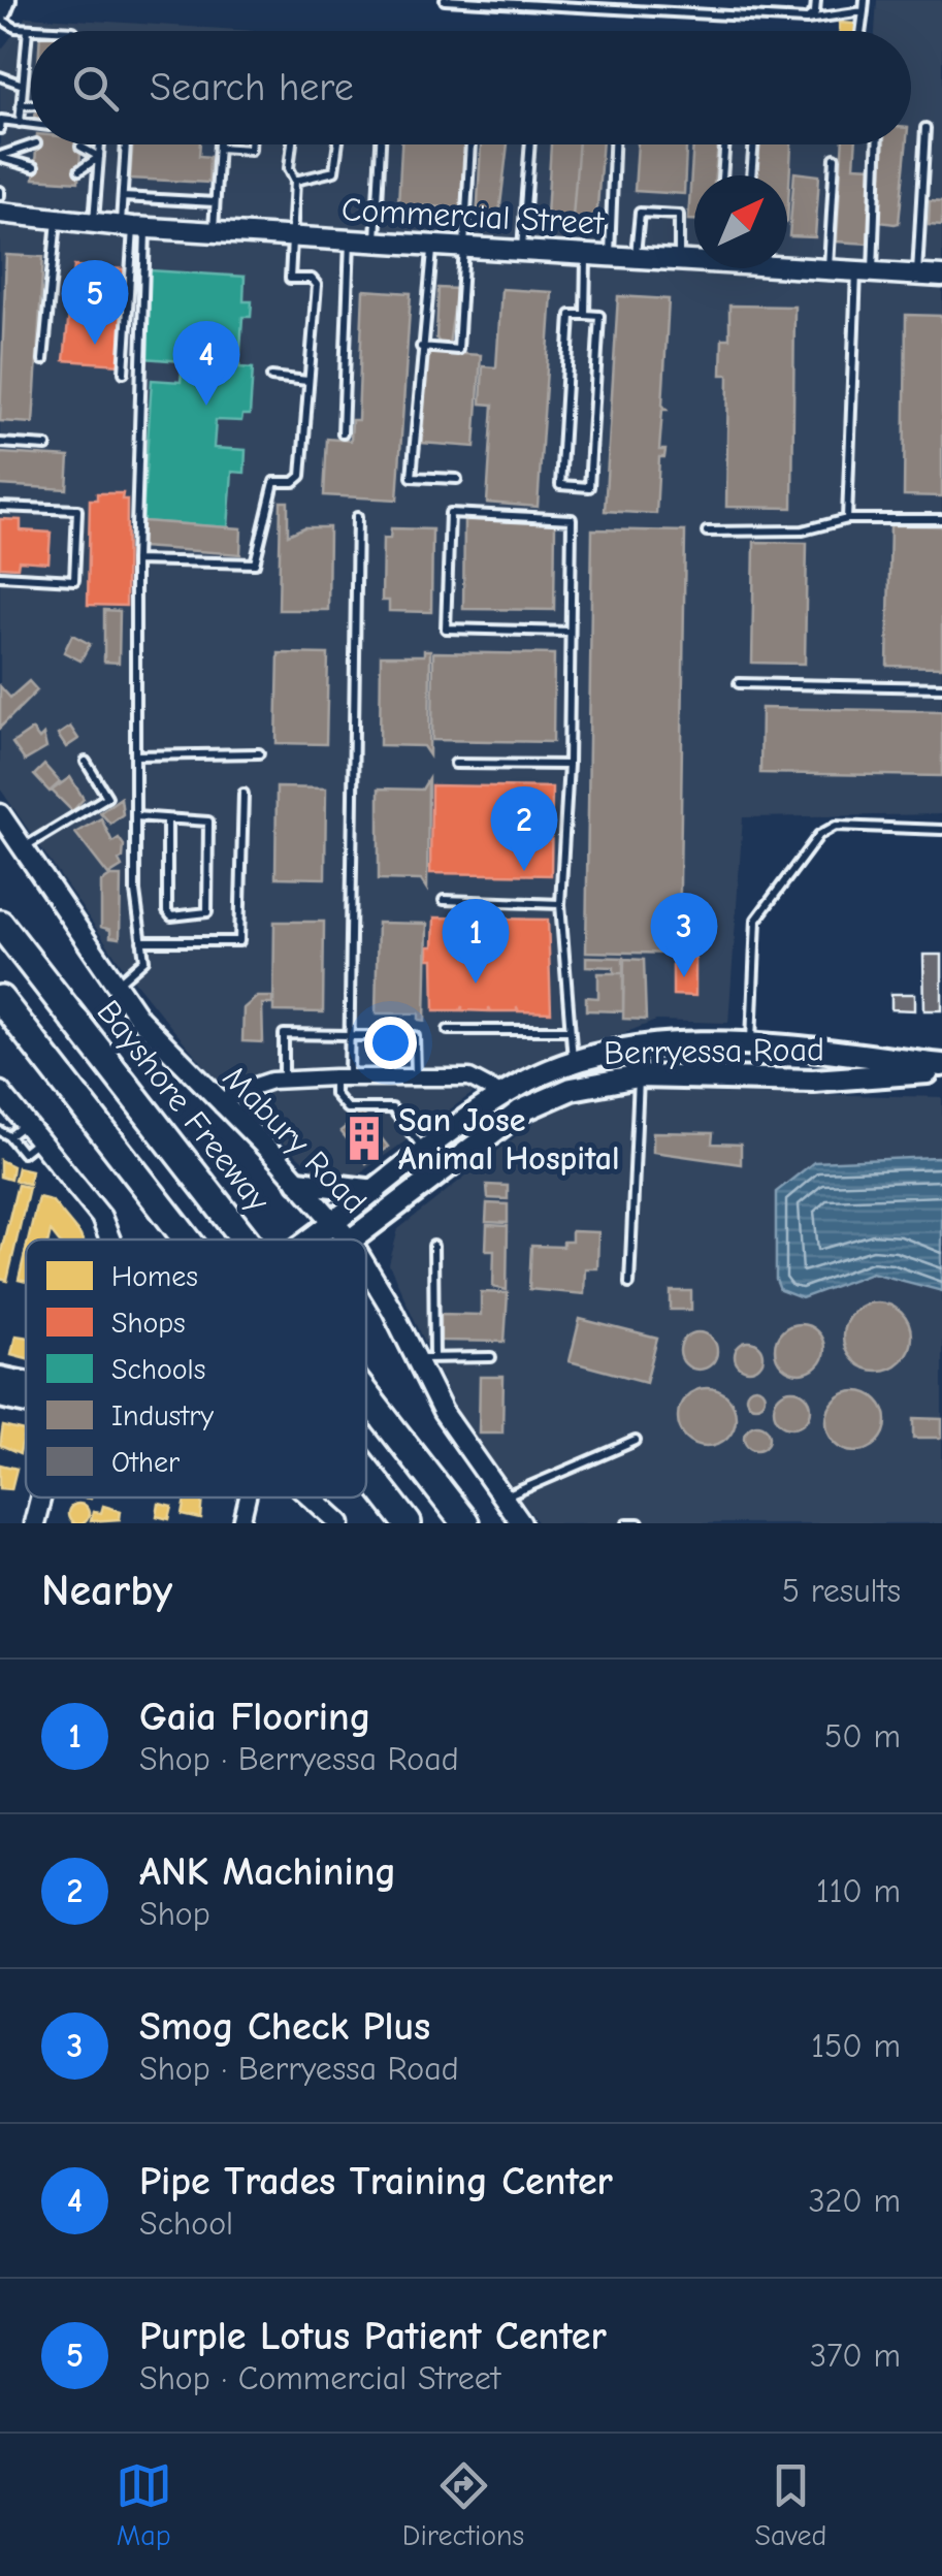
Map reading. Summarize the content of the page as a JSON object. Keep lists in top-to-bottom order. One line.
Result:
{"streets":{"highway":["Bayshore Freeway"],"main road":["Berryessa Road"],"street":["Commercial Street","Mabury Road"]},"crossings":[["Berryessa Road","Mabury Road"]],"places":{"building":["San Jose Animal Hospital"]},"legend":["Homes","Shops","Schools","Industry","Other"],"north":"top right","page":{"search":"Search here","pins":["5","4","2","3","1"],"heading":["Nearby","5 results"],"list":[{"mark":"1","name":"Gaia Flooring","note":"Shop · Berryessa Road","value":"50 m"},{"mark":"2","name":"ANK Machining","note":"Shop","value":"110 m"},{"mark":"3","name":"Smog Check Plus","note":"Shop · Berryessa Road","value":"150 m"},{"mark":"4","name":"Pipe Trades Training Center","note":"School","value":"320 m"},{"mark":"5","name":"Purple Lotus Patient Center","note":"Shop · Commercial Street","value":"370 m"}],"nav":["Map","Directions","Saved"]}}
